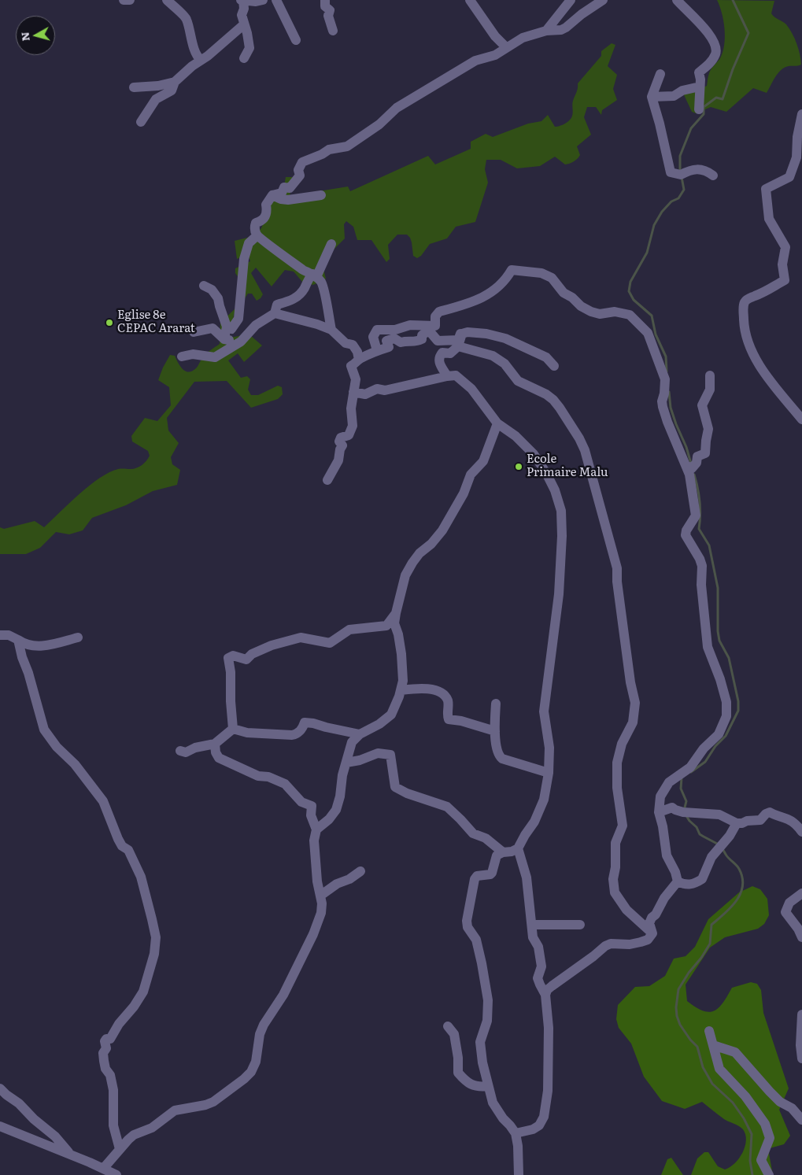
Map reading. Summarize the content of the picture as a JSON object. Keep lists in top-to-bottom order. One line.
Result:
{"places":["Eglise 8e CEPAC Ararat","Ecole Primaire Malu"],"north":"left"}
